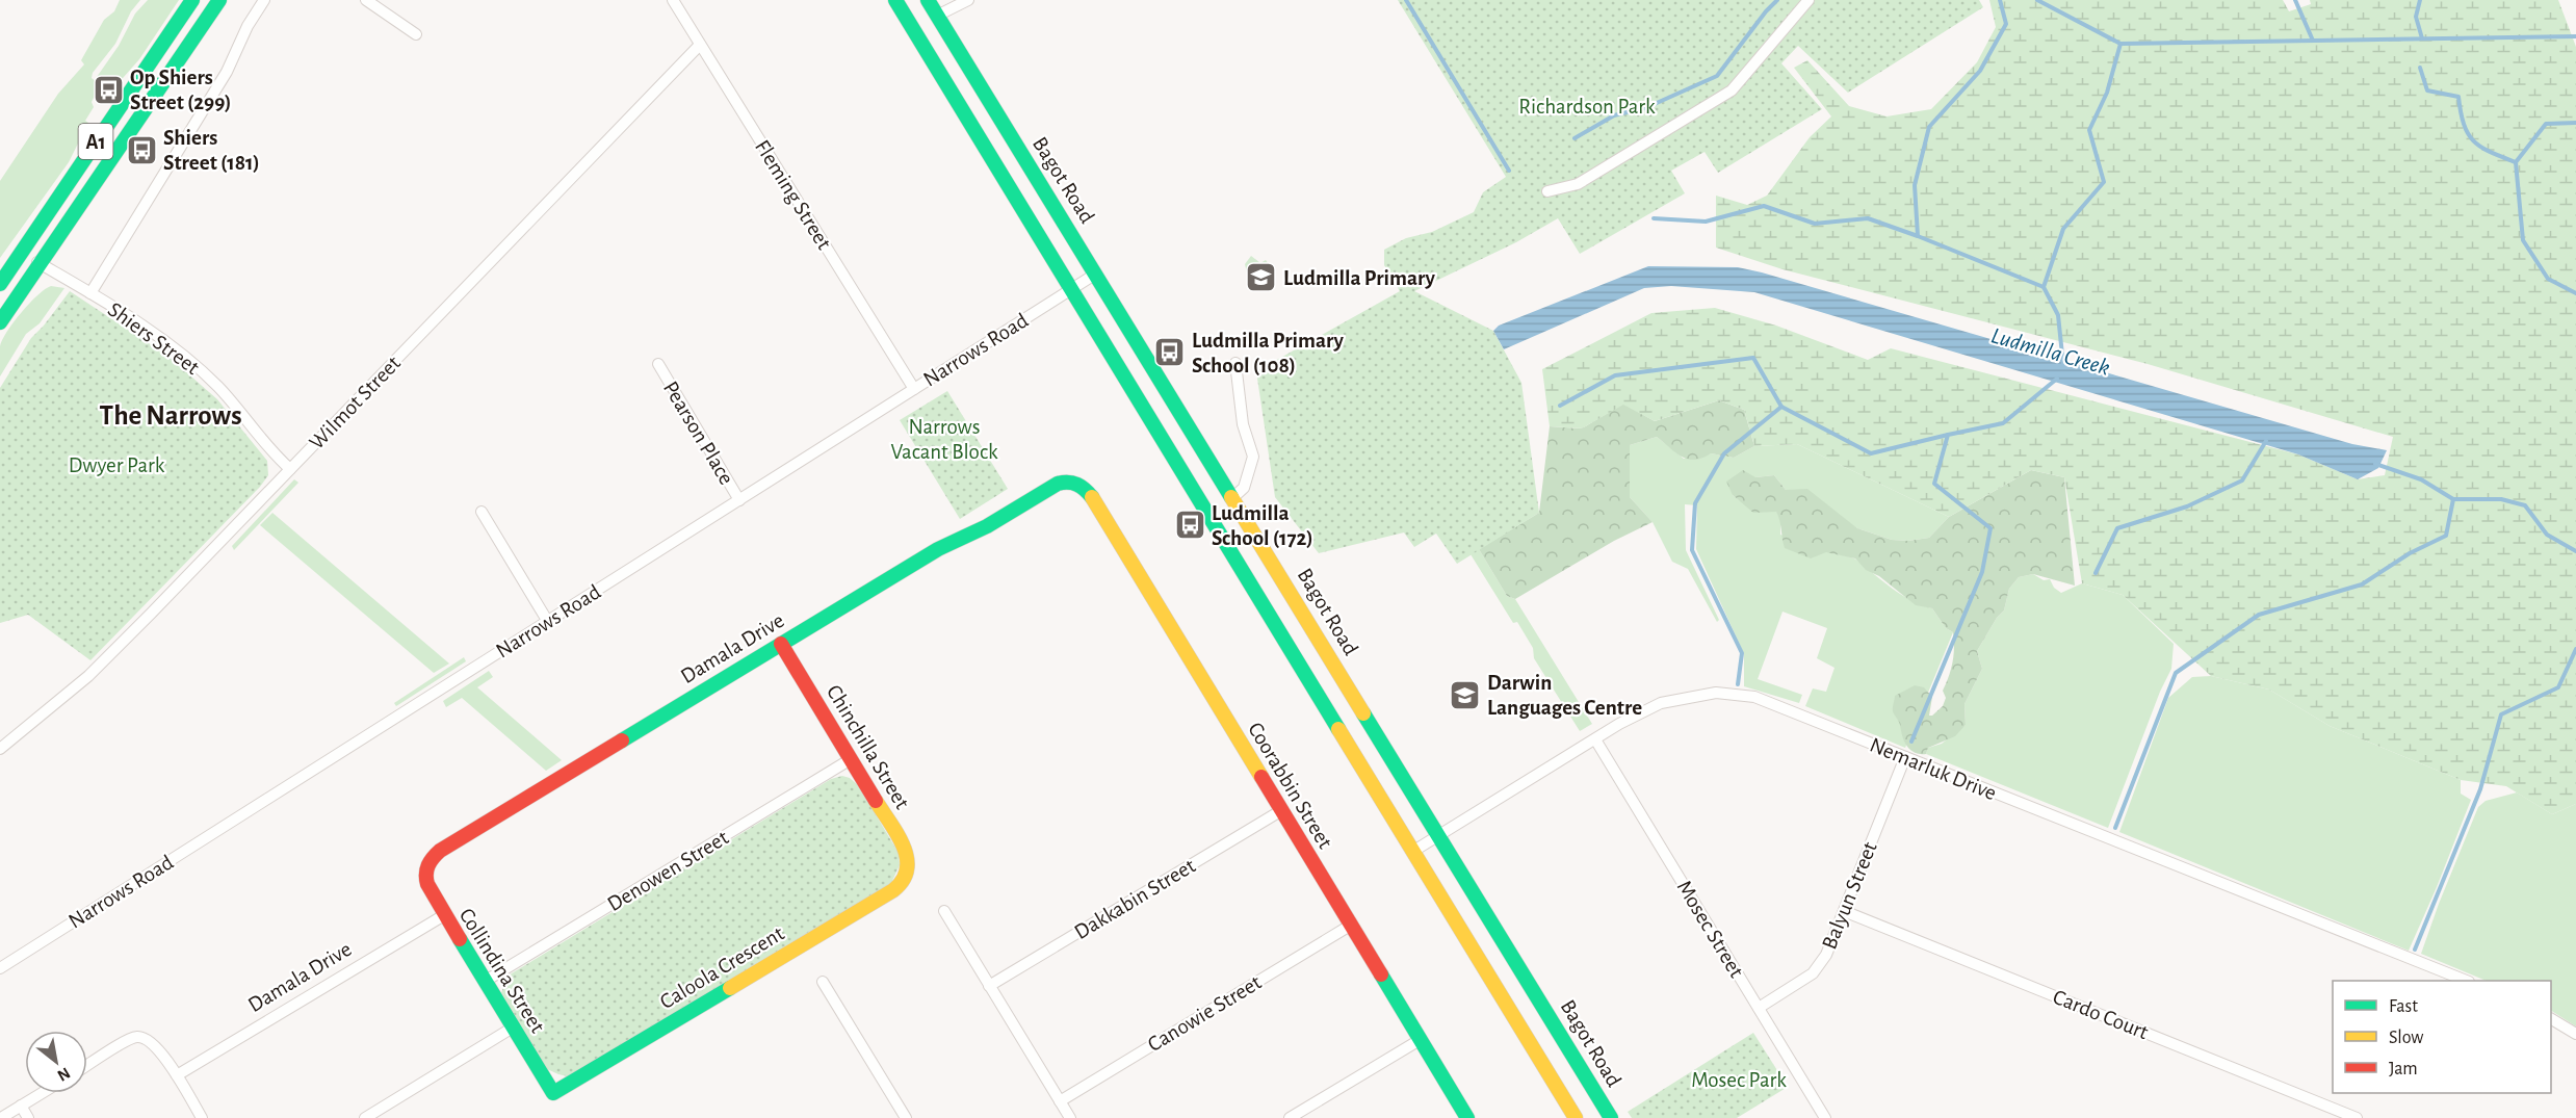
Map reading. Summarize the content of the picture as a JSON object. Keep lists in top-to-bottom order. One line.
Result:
{"streets":{"main road":["A1","Bagot Road","Damala Drive","Chinchilla Street","Coorabbin Street","Caloola Crescent","Collindina Street"],"street":["Fleming Street","Shiers Street","Narrows Road","Wilmot Street","Pearson Place","Nemarluk Drive","Denowen Street","Balyun Street","Dakkabin Street","Mosec Street","Canowie Street","Cardo Court"]},"crossings":[["A1","Shiers Street"],["Bagot Road","Narrows Road"],["Bagot Road","Nemarluk Drive"],["Fleming Street","Narrows Road"],["Fleming Street","Wilmot Street"],["Shiers Street","Wilmot Street"],["Narrows Road","Pearson Place"],["Damala Drive","Chinchilla Street"],["Damala Drive","Coorabbin Street"],["Damala Drive","Collindina Street"],["Chinchilla Street","Denowen Street"],["Chinchilla Street","Caloola Crescent"],["Nemarluk Drive","Balyun Street"],["Nemarluk Drive","Mosec Street"],["Coorabbin Street","Dakkabin Street"],["Coorabbin Street","Canowie Street"],["Denowen Street","Collindina Street"],["Balyun Street","Mosec Street"],["Balyun Street","Cardo Court"],["Caloola Crescent","Collindina Street"]],"districts":["The Narrows"],"water":["Ludmilla Creek"],"parks":["Richardson Park","Narrows Vacant Block","Dwyer Park","Mosec Park"],"places":{"bus stop":["Op Shiers Street (299)","Shiers Street (181)","Ludmilla Primary School (108)","Ludmilla School (172)"],"school or university":["Ludmilla Primary","Darwin Languages Centre"]},"legend":["Fast","Slow","Jam"],"north":"bottom right"}
